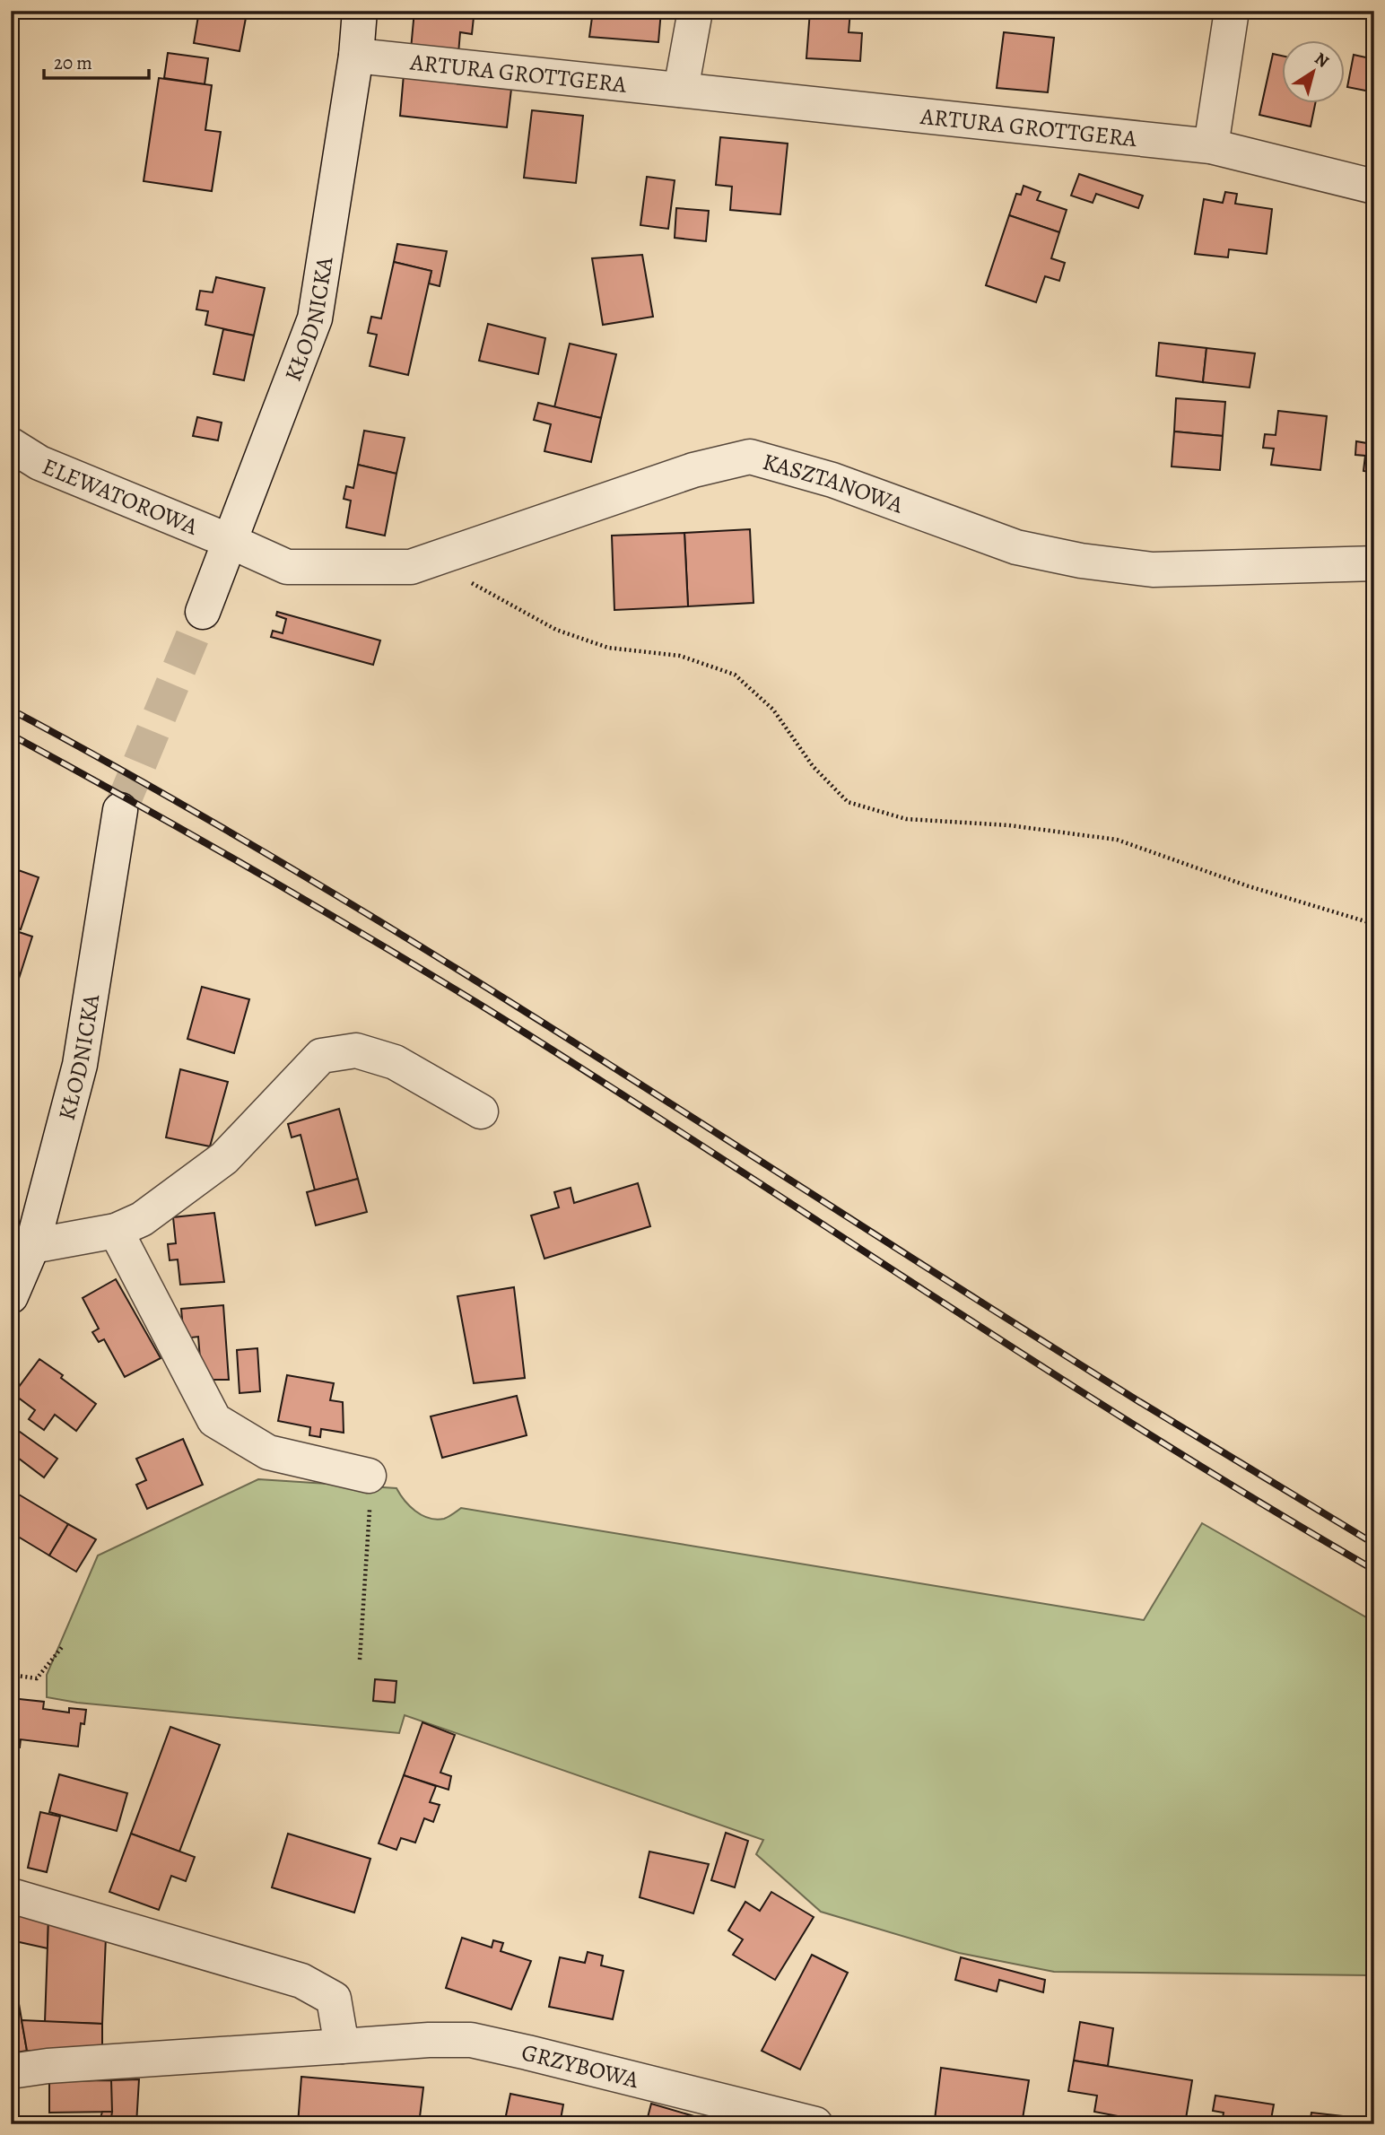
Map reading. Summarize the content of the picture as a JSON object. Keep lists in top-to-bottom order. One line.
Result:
{"streets":{"street":["ARTURA GROTTGERA","KŁODNICKA","KASZTANOWA","ELEWATOROWA","GRZYBOWA"]},"crossings":[["ARTURA GROTTGERA","KŁODNICKA"],["KŁODNICKA","KASZTANOWA"],["KŁODNICKA","ELEWATOROWA"],["KASZTANOWA","ELEWATOROWA"]],"scale_bar":"20 m","north":"top right"}
